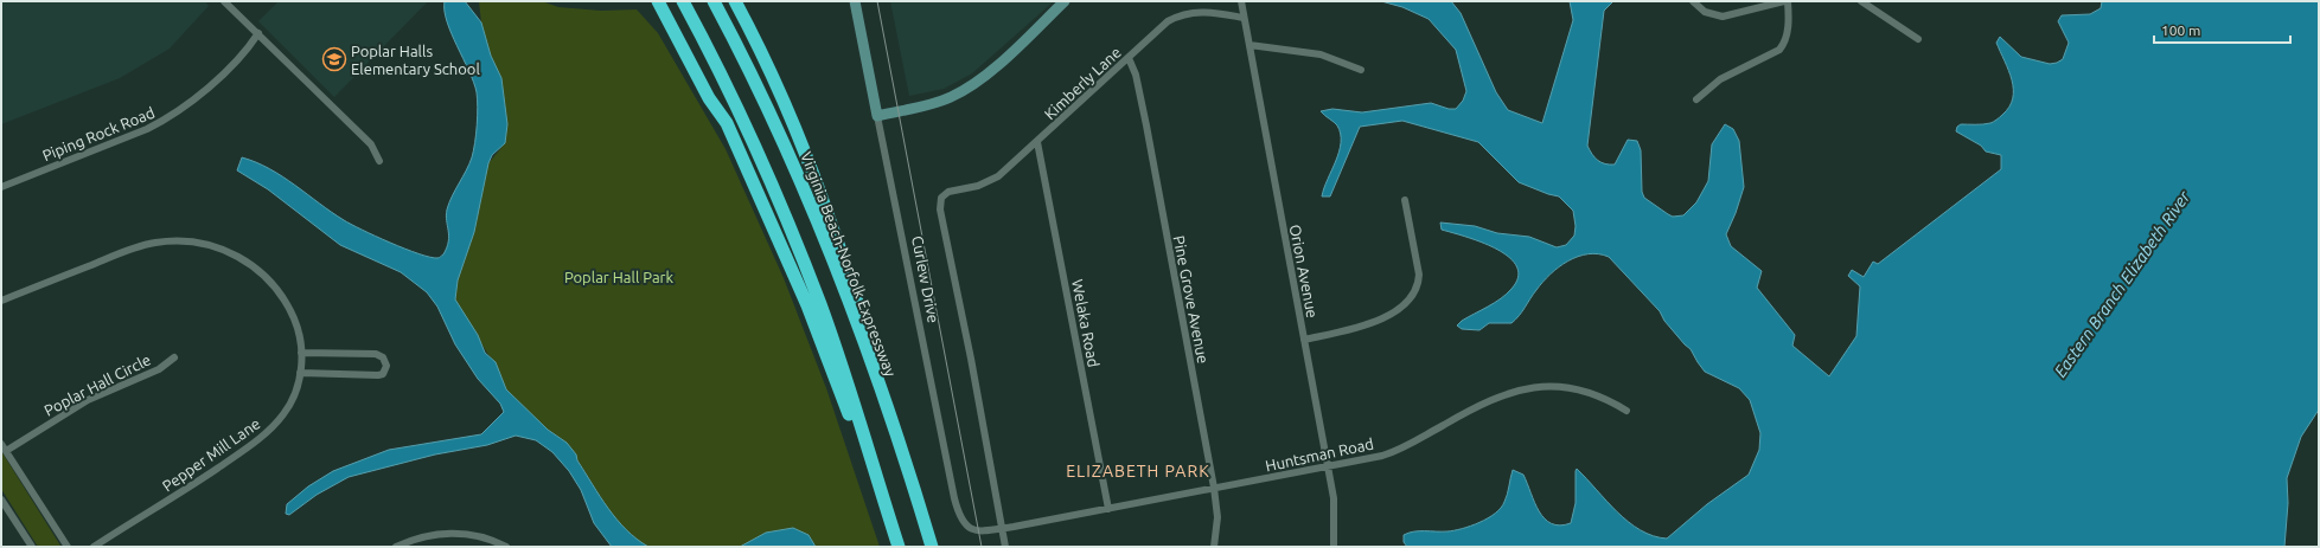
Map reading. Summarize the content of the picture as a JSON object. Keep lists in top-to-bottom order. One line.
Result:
{"streets":{"highway":["Virginia Beach-Norfolk Expressway"],"street":["Kimberly Lane","Piping Rock Road","Orion Avenue","Curlew Drive","Pine Grove Avenue","Welaka Road","Poplar Hall Circle","Pepper Mill Lane","Huntsman Road"]},"crossings":[["Kimberly Lane","Orion Avenue"],["Kimberly Lane","Curlew Drive"],["Kimberly Lane","Pine Grove Avenue"],["Kimberly Lane","Welaka Road"],["Orion Avenue","Huntsman Road"],["Curlew Drive","Huntsman Road"],["Pine Grove Avenue","Huntsman Road"],["Welaka Road","Huntsman Road"]],"districts":["ELIZABETH PARK"],"water":["Eastern Branch Elizabeth River"],"parks":["Poplar Hall Park"],"places":{"school or university":["Poplar Halls Elementary School"]},"scale_bar":"100 m"}
